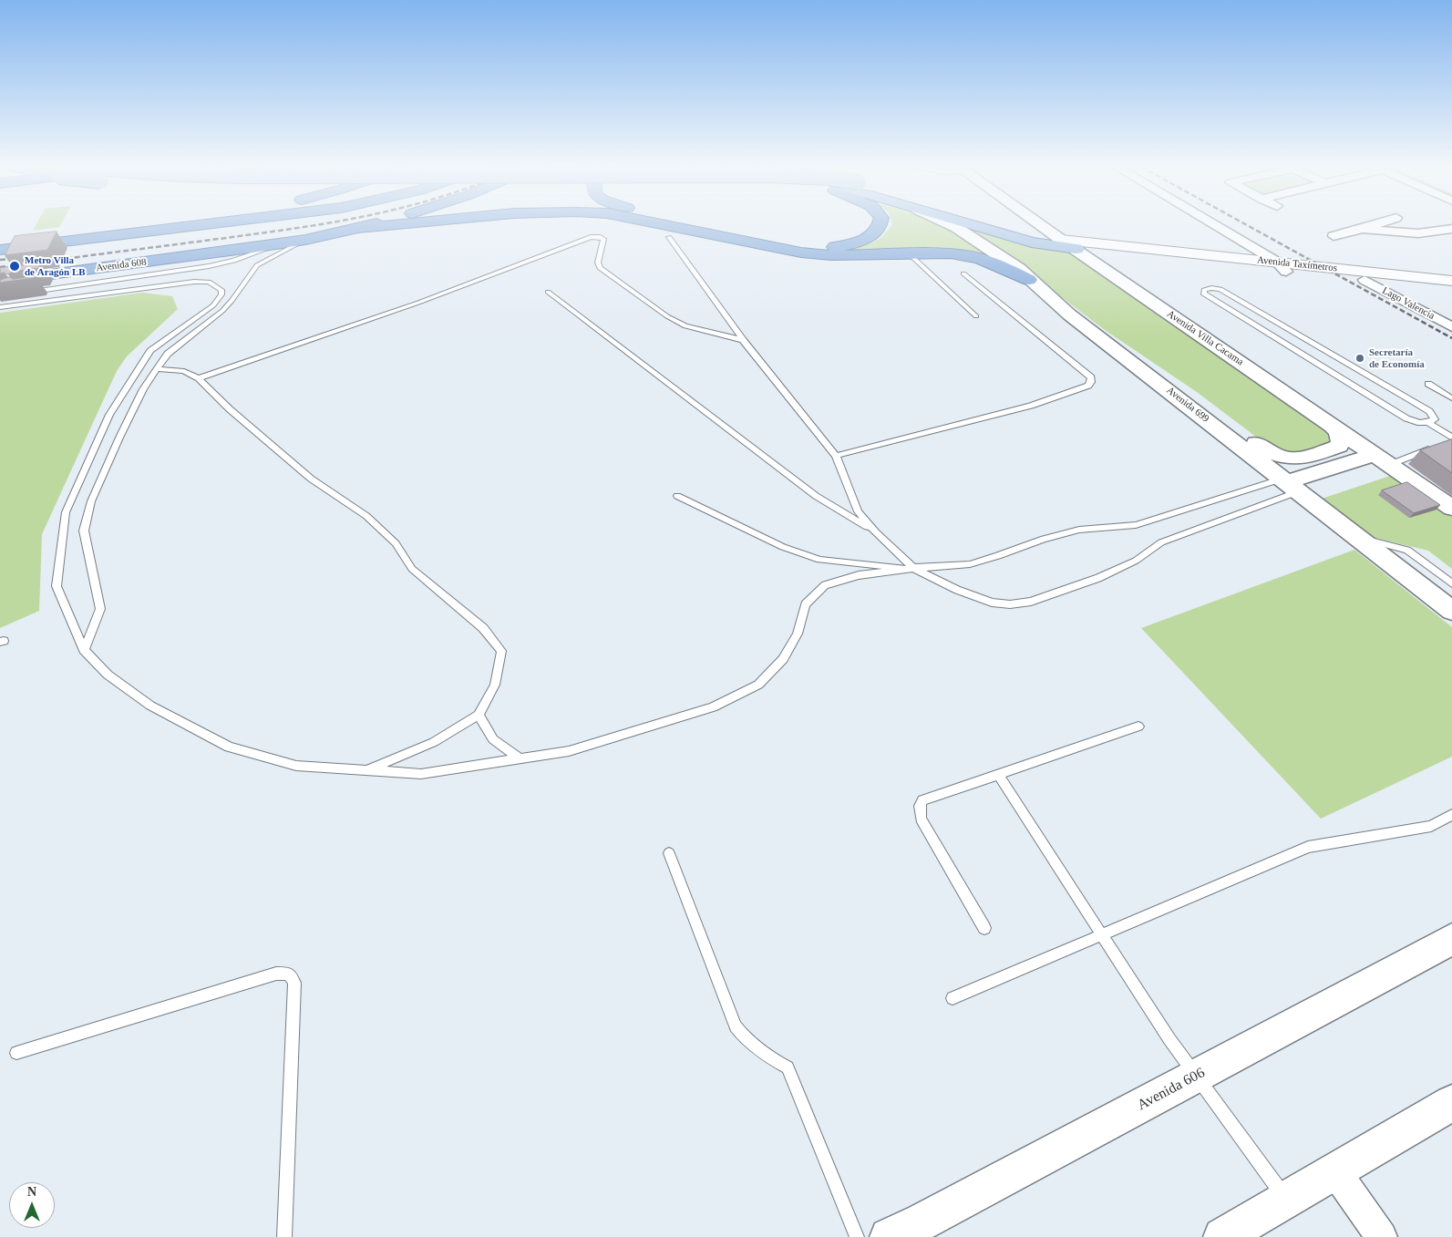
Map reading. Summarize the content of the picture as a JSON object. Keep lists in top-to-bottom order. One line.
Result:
{"streets":{"highway":["Avenida 608"],"main road":["Avenida Taxímetros"],"street":["Lago Valencia","Avenida Villa Cacama","Avenida 699","Avenida 606"]},"crossings":[["Avenida Taxímetros","Lago Valencia"],["Avenida Taxímetros","Avenida Villa Cacama"]],"places":["Metro Villa de Aragón LB","Secretaría de Economía"],"north":"top"}
